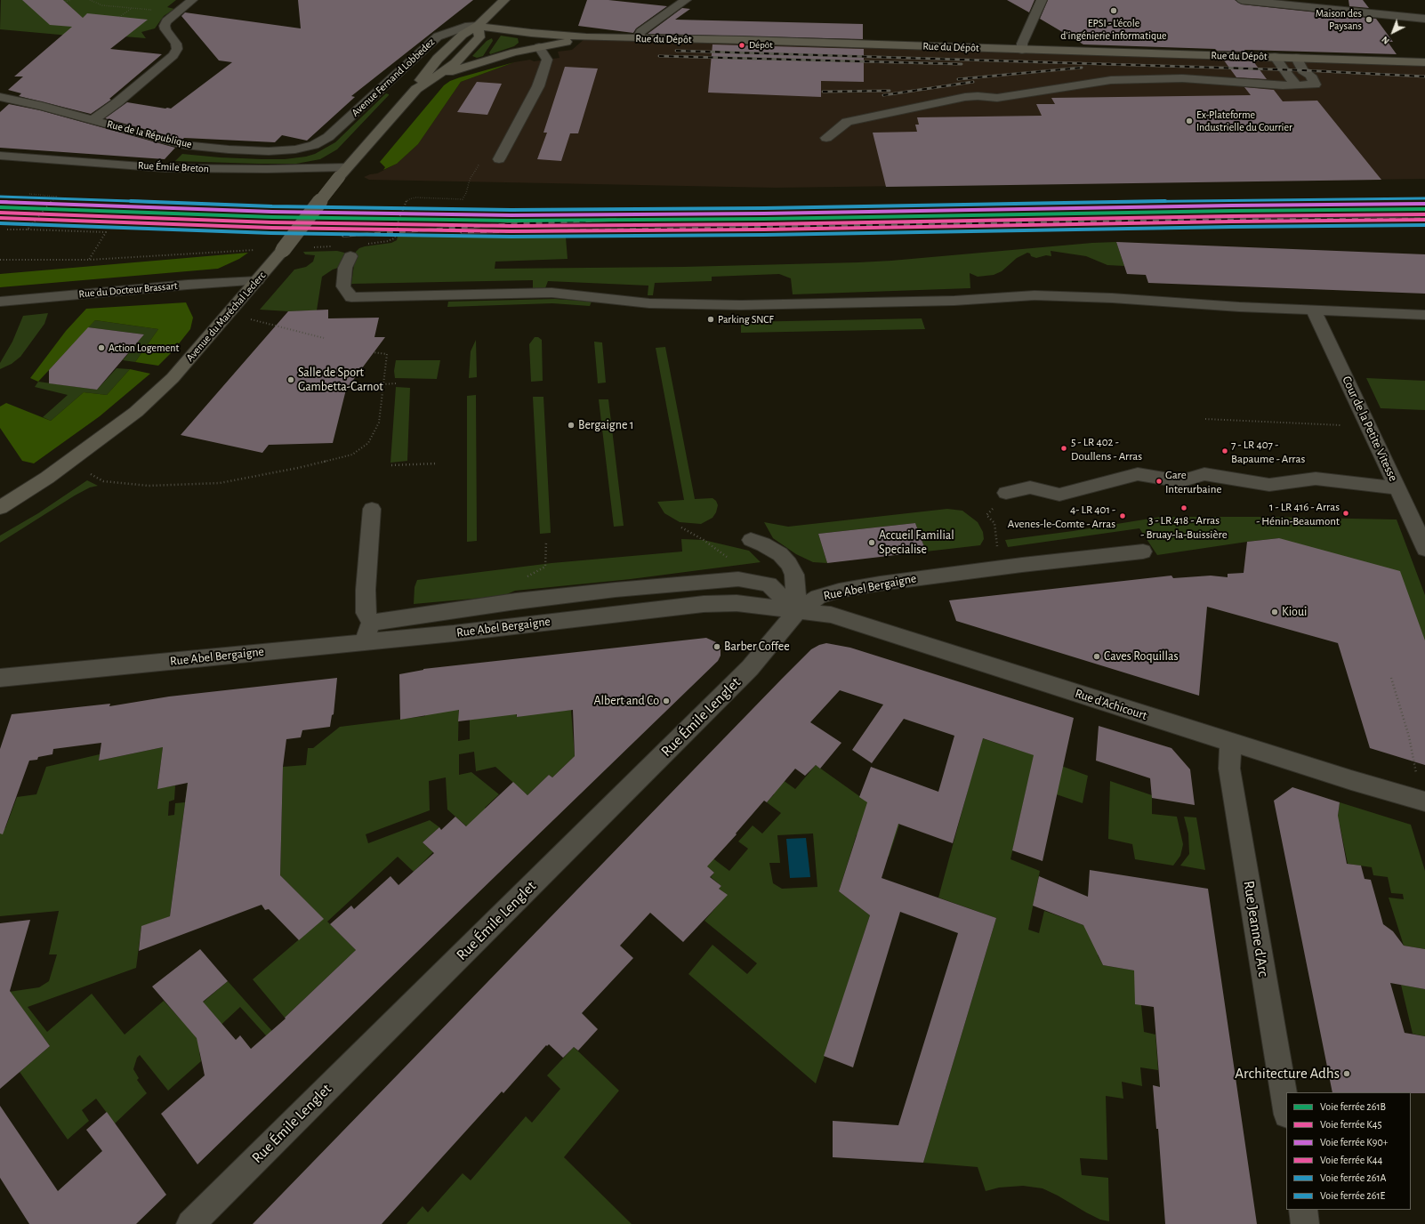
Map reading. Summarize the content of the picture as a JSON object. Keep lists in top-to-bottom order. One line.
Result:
{"streets":{"main road":["Rue du Dépôt","Avenue du Maréchal Leclerc"],"street":["Avenue Fernand Lobbedez","Rue de la République","Rue Émile Breton","Rue du Docteur Brassart","Cour de la Petite Vitesse","Rue Abel Bergaigne","Rue d'Achicourt","Rue Émile Lenglet","Rue Jeanne d'Arc"]},"crossings":[["Rue du Dépôt","Avenue Fernand Lobbedez"],["Rue du Dépôt","Avenue du Maréchal Leclerc"],["Avenue Fernand Lobbedez","Rue de la République"],["Avenue Fernand Lobbedez","Avenue du Maréchal Leclerc"],["Rue Émile Breton","Avenue du Maréchal Leclerc"],["Rue du Docteur Brassart","Avenue du Maréchal Leclerc"],["Rue Abel Bergaigne","Rue d'Achicourt"],["Rue Abel Bergaigne","Rue Émile Lenglet"],["Rue d'Achicourt","Rue Émile Lenglet"],["Rue d'Achicourt","Rue Jeanne d'Arc"]],"places":["EPSI - L'école d'ingénierie informatique","Maison des Paysans","Dépôt","Ex-Plateforme Industrielle du Courrier","Parking SNCF","Action Logement","Salle de Sport Gambetta-Carnot","Bergaigne 1","5 - LR 402 - Doullens - Arras","7 - LR 407 - Bapaume - Arras","Gare Interurbaine","3 - LR 418 - Arras - Bruay-la-Buissière","1 - LR 416 - Arras - Hénin-Beaumont","4- LR 401 - Avenes-le-Comte - Arras","Accueil Familial Specialise","Kioui","Barber Coffee","Caves Roquillas","Albert and Co","Architecture Adhs"],"lines":["rail line 261A","rail line K90+","rail line 261B","rail line K45","rail line K44","rail line 261E"],"legend":["Voie ferrée 261B","Voie ferrée K45","Voie ferrée K90+","Voie ferrée K44","Voie ferrée 261A","Voie ferrée 261E"],"north":"bottom left"}
